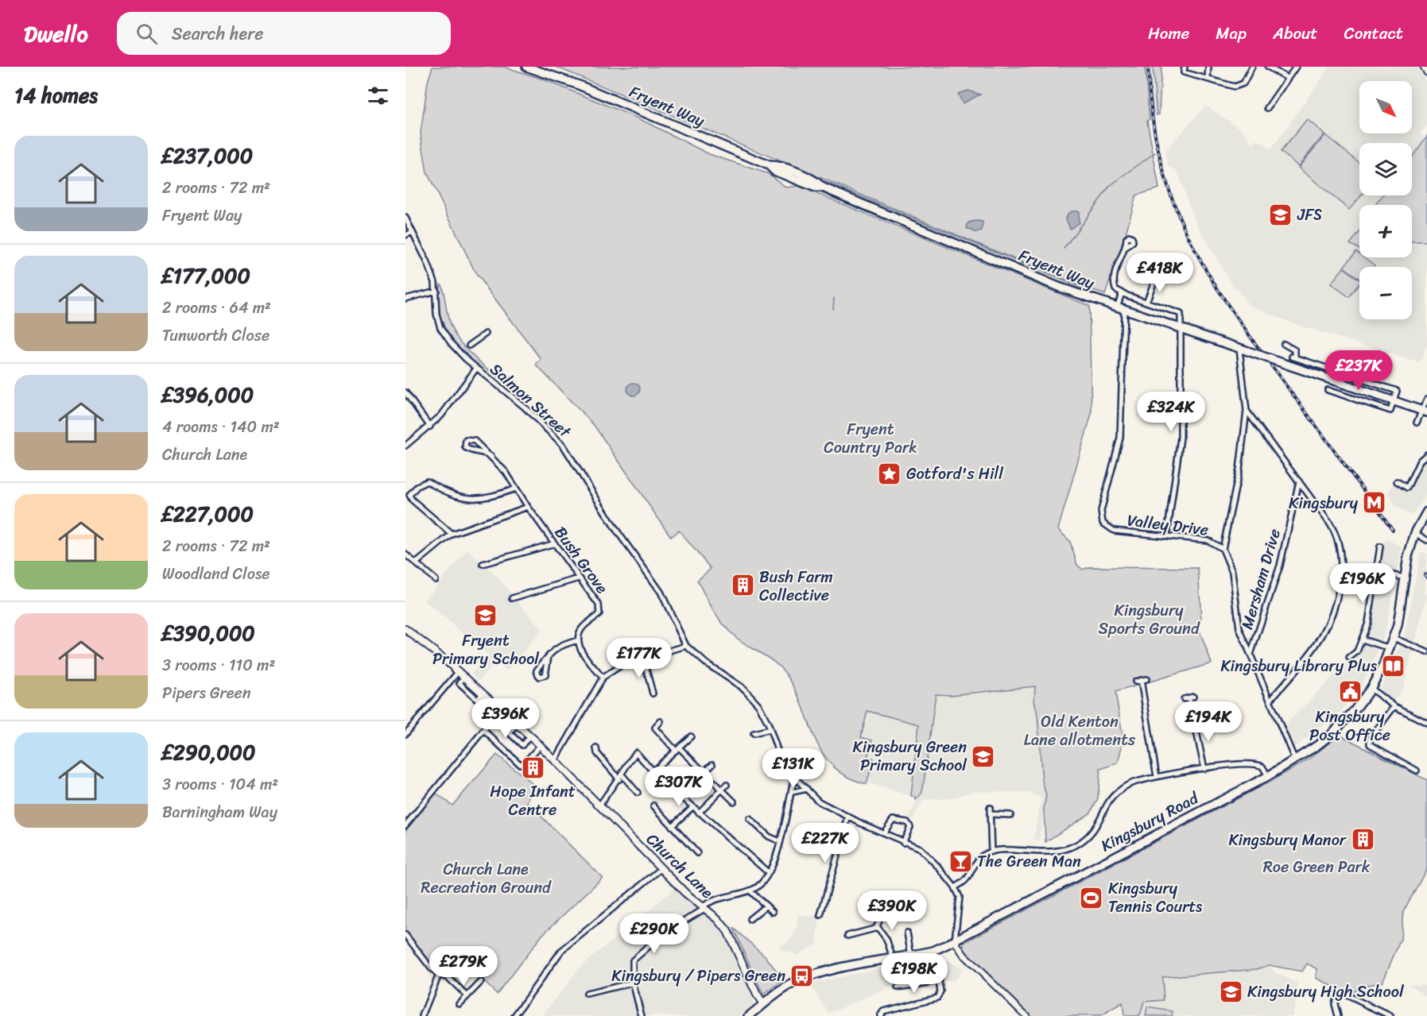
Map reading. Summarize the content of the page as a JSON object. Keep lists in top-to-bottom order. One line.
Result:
{"streets":{"main road":["Fryent Way","Kingsbury Road","Church Lane"],"street":["Salmon Street","Valley Drive","Bush Grove","Mersham Drive"]},"crossings":[["Fryent Way","Valley Drive"],["Valley Drive","Mersham Drive"],["Valley Drive","Kingsbury Road"],["Kingsbury Road","Church Lane"]],"parks":["Fryent Country Park","Kingsbury Sports Ground","Old Kenton Lane allotments","Roe Green Park","Church Lane Recreation Ground"],"places":{"school or university":["JFS","Fryent Primary School","Kingsbury Green Primary School","Kingsbury High School"],"place":["Gotford's Hill"],"metro station":["Kingsbury"],"building":["Bush Farm Collective","Hope Infant Centre","Kingsbury Manor"],"library":["Kingsbury Library Plus"],"public building":["Kingsbury Post Office"],"bar":["The Green Man"],"sports":["Kingsbury Tennis Courts"],"bus stop":["Kingsbury / Pipers Green"]},"north":"bottom right","page":{"header":"Dwello","search":"Search here","nav":["Home","Map","About","Contact"],"heading":"14 homes","map_buttons":["+","−"],"list":[{"name":"£237,000","note":"2 rooms · 72 m² · Fryent Way"},{"name":"£177,000","note":"2 rooms · 64 m² · Tunworth Close"},{"name":"£396,000","note":"4 rooms · 140 m² · Church Lane"},{"name":"£227,000","note":"2 rooms · 72 m² · Woodland Close"},{"name":"£390,000","note":"3 rooms · 110 m² · Pipers Green"},{"name":"£290,000","note":"3 rooms · 104 m² · Barningham Way"}],"price":["£418K","£237K","£324K","£196K","£177K","£396K","£194K","£131K","£307K","£227K","£390K","£290K","£279K","£198K"]}}
